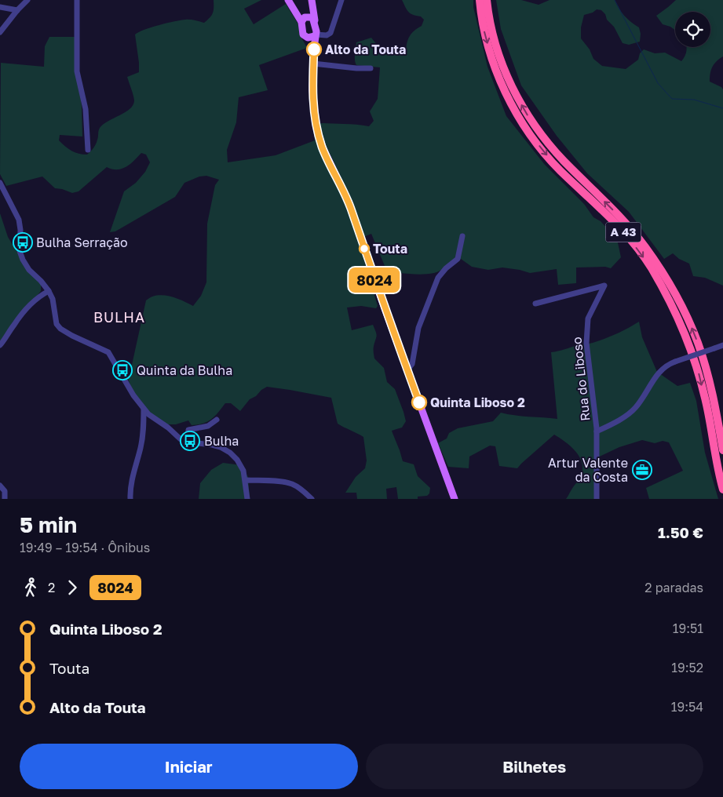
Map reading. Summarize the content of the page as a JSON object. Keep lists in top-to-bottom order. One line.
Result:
{"streets":{"highway":["A 43"],"street":["Rua do Liboso"]},"districts":["BULHA"],"places":{"other":["Alto da Touta","Touta","Quinta Liboso 2"],"bus stop":["Bulha Serração","Quinta da Bulha","Bulha"],"office":["Artur Valente da Costa"]},"lines":["bus line 8024"],"page":{"on_map":"8024","heading":["5 min","19:49 – 19:54 · Ônibus","1.50 €"],"legs":["2","8024","2 paradas"],"list":[{"name":"Quinta Liboso 2","value":"19:51"},{"name":"Touta","value":"19:52"},{"name":"Alto da Touta","value":"19:54"}],"buttons":["Iniciar","Bilhetes"]}}
